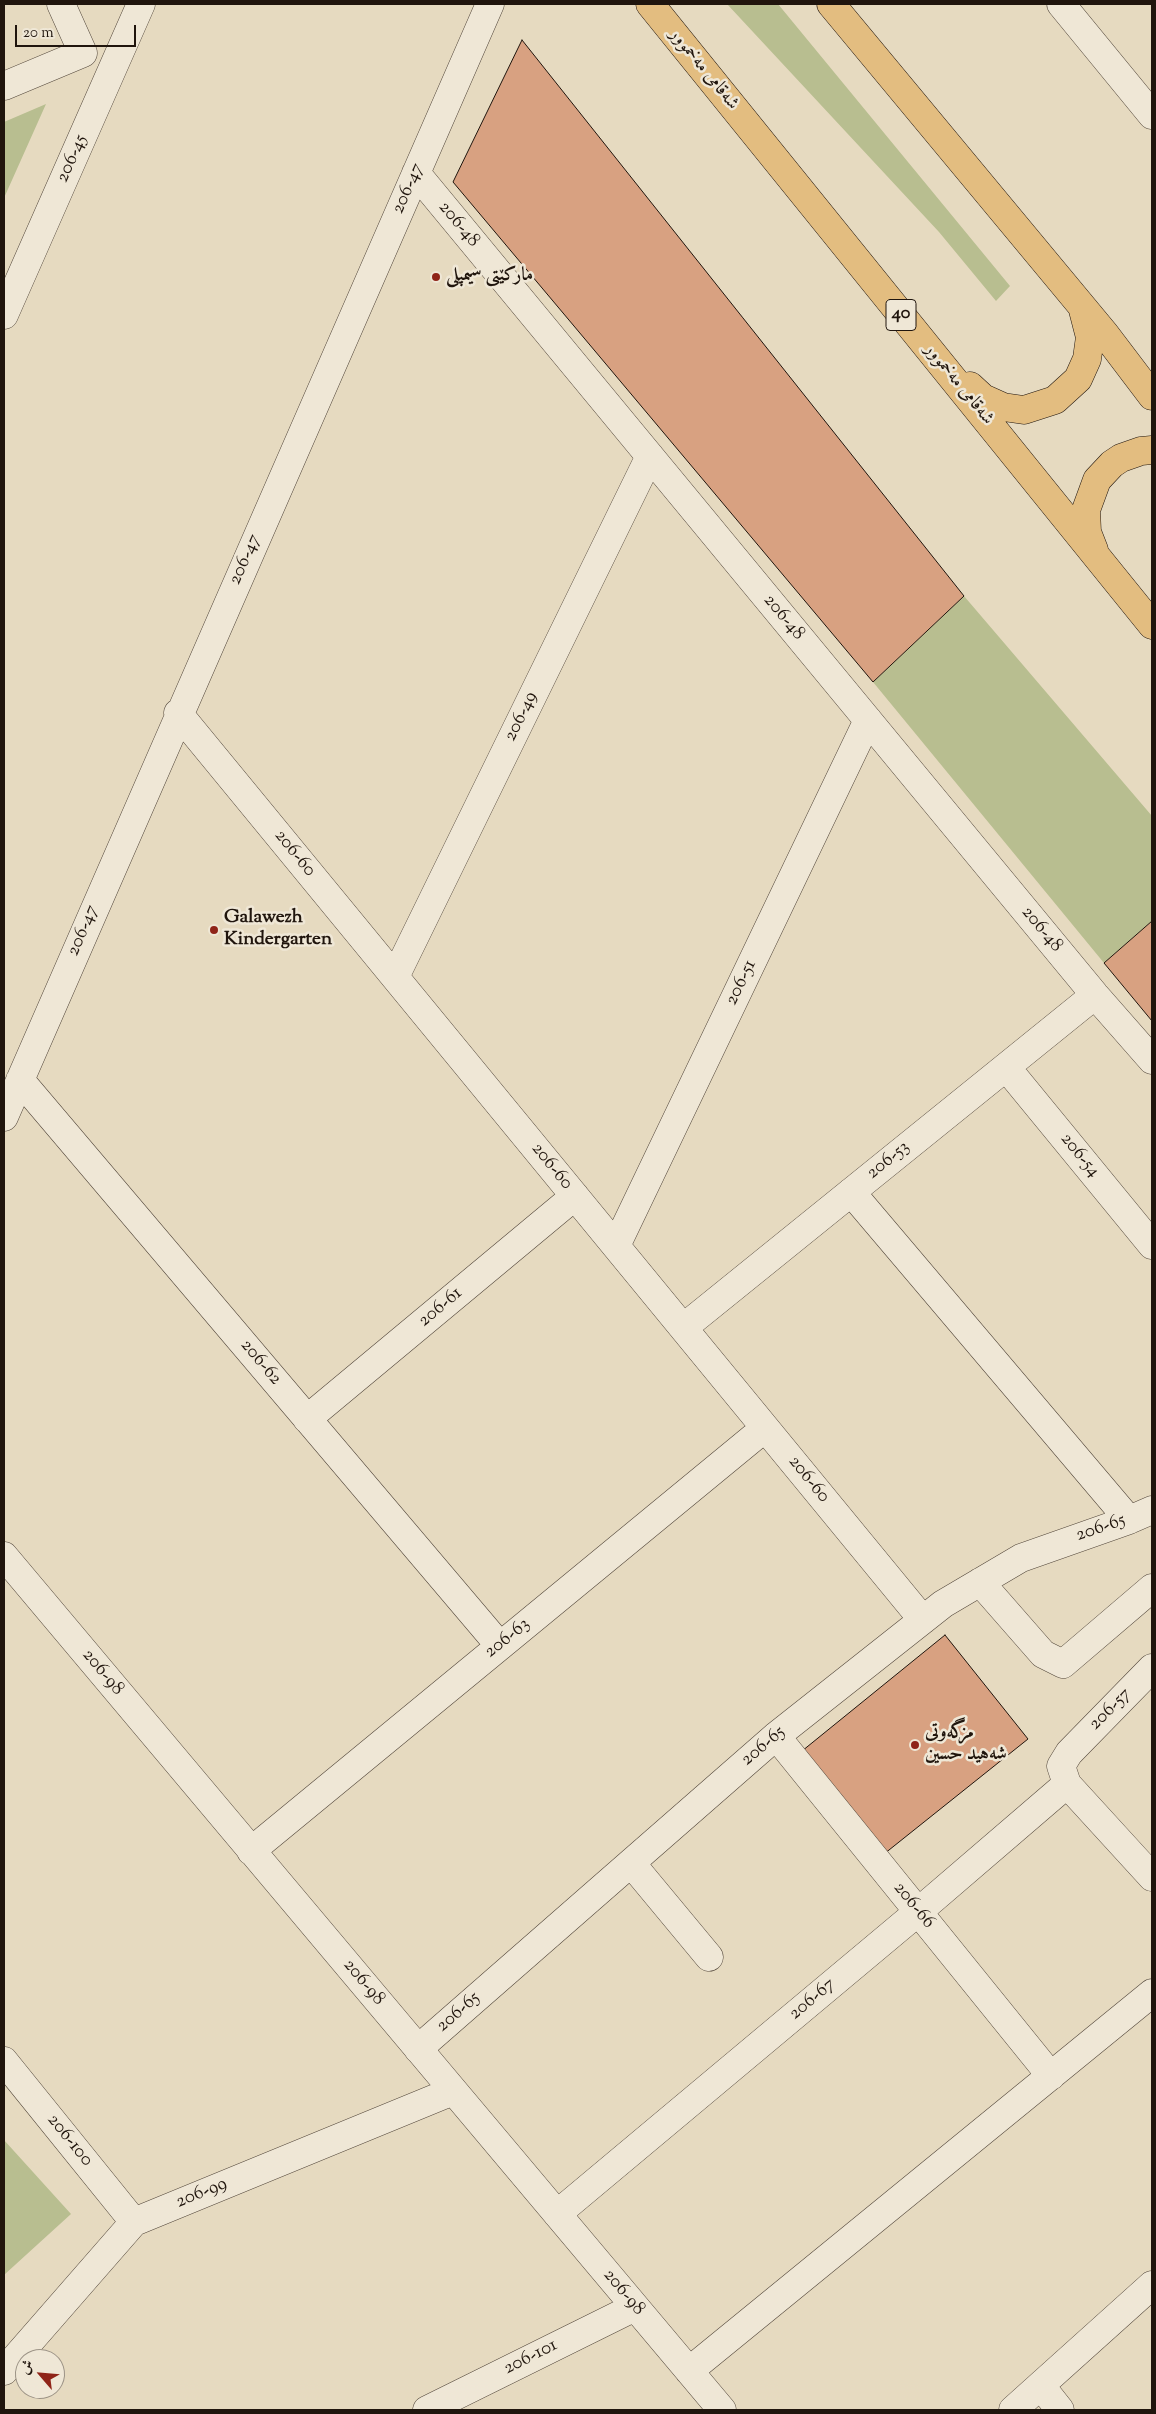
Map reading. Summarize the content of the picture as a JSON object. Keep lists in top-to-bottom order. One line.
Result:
{"streets":{"highway":["شەقامی مەخموور","40"],"street":["206-45","206-47","206-48","206-49","206-60","206-51","206-54","206-53","206-61","206-62","206-65","206-63","206-98","206-57","206-66","206-67","206-100","206-99","206-101"]},"crossings":[["206-47","206-48"],["206-47","206-60"],["206-47","206-62"],["206-48","206-49"],["206-48","206-51"],["206-48","206-53"],["206-49","206-60"],["206-60","206-51"],["206-60","206-53"],["206-60","206-61"],["206-60","206-65"],["206-60","206-63"],["206-54","206-53"],["206-61","206-62"],["206-62","206-63"],["206-65","206-98"],["206-65","206-66"],["206-63","206-98"],["206-98","206-67"],["206-98","206-99"],["206-98","206-101"],["206-57","206-67"],["206-66","206-67"],["206-100","206-99"]],"places":["مارکێتی سیمپلی","Galawezh Kindergarten","مزگەوتی شەهید حسين"],"scale_bar":"20 m","north":"top left"}
